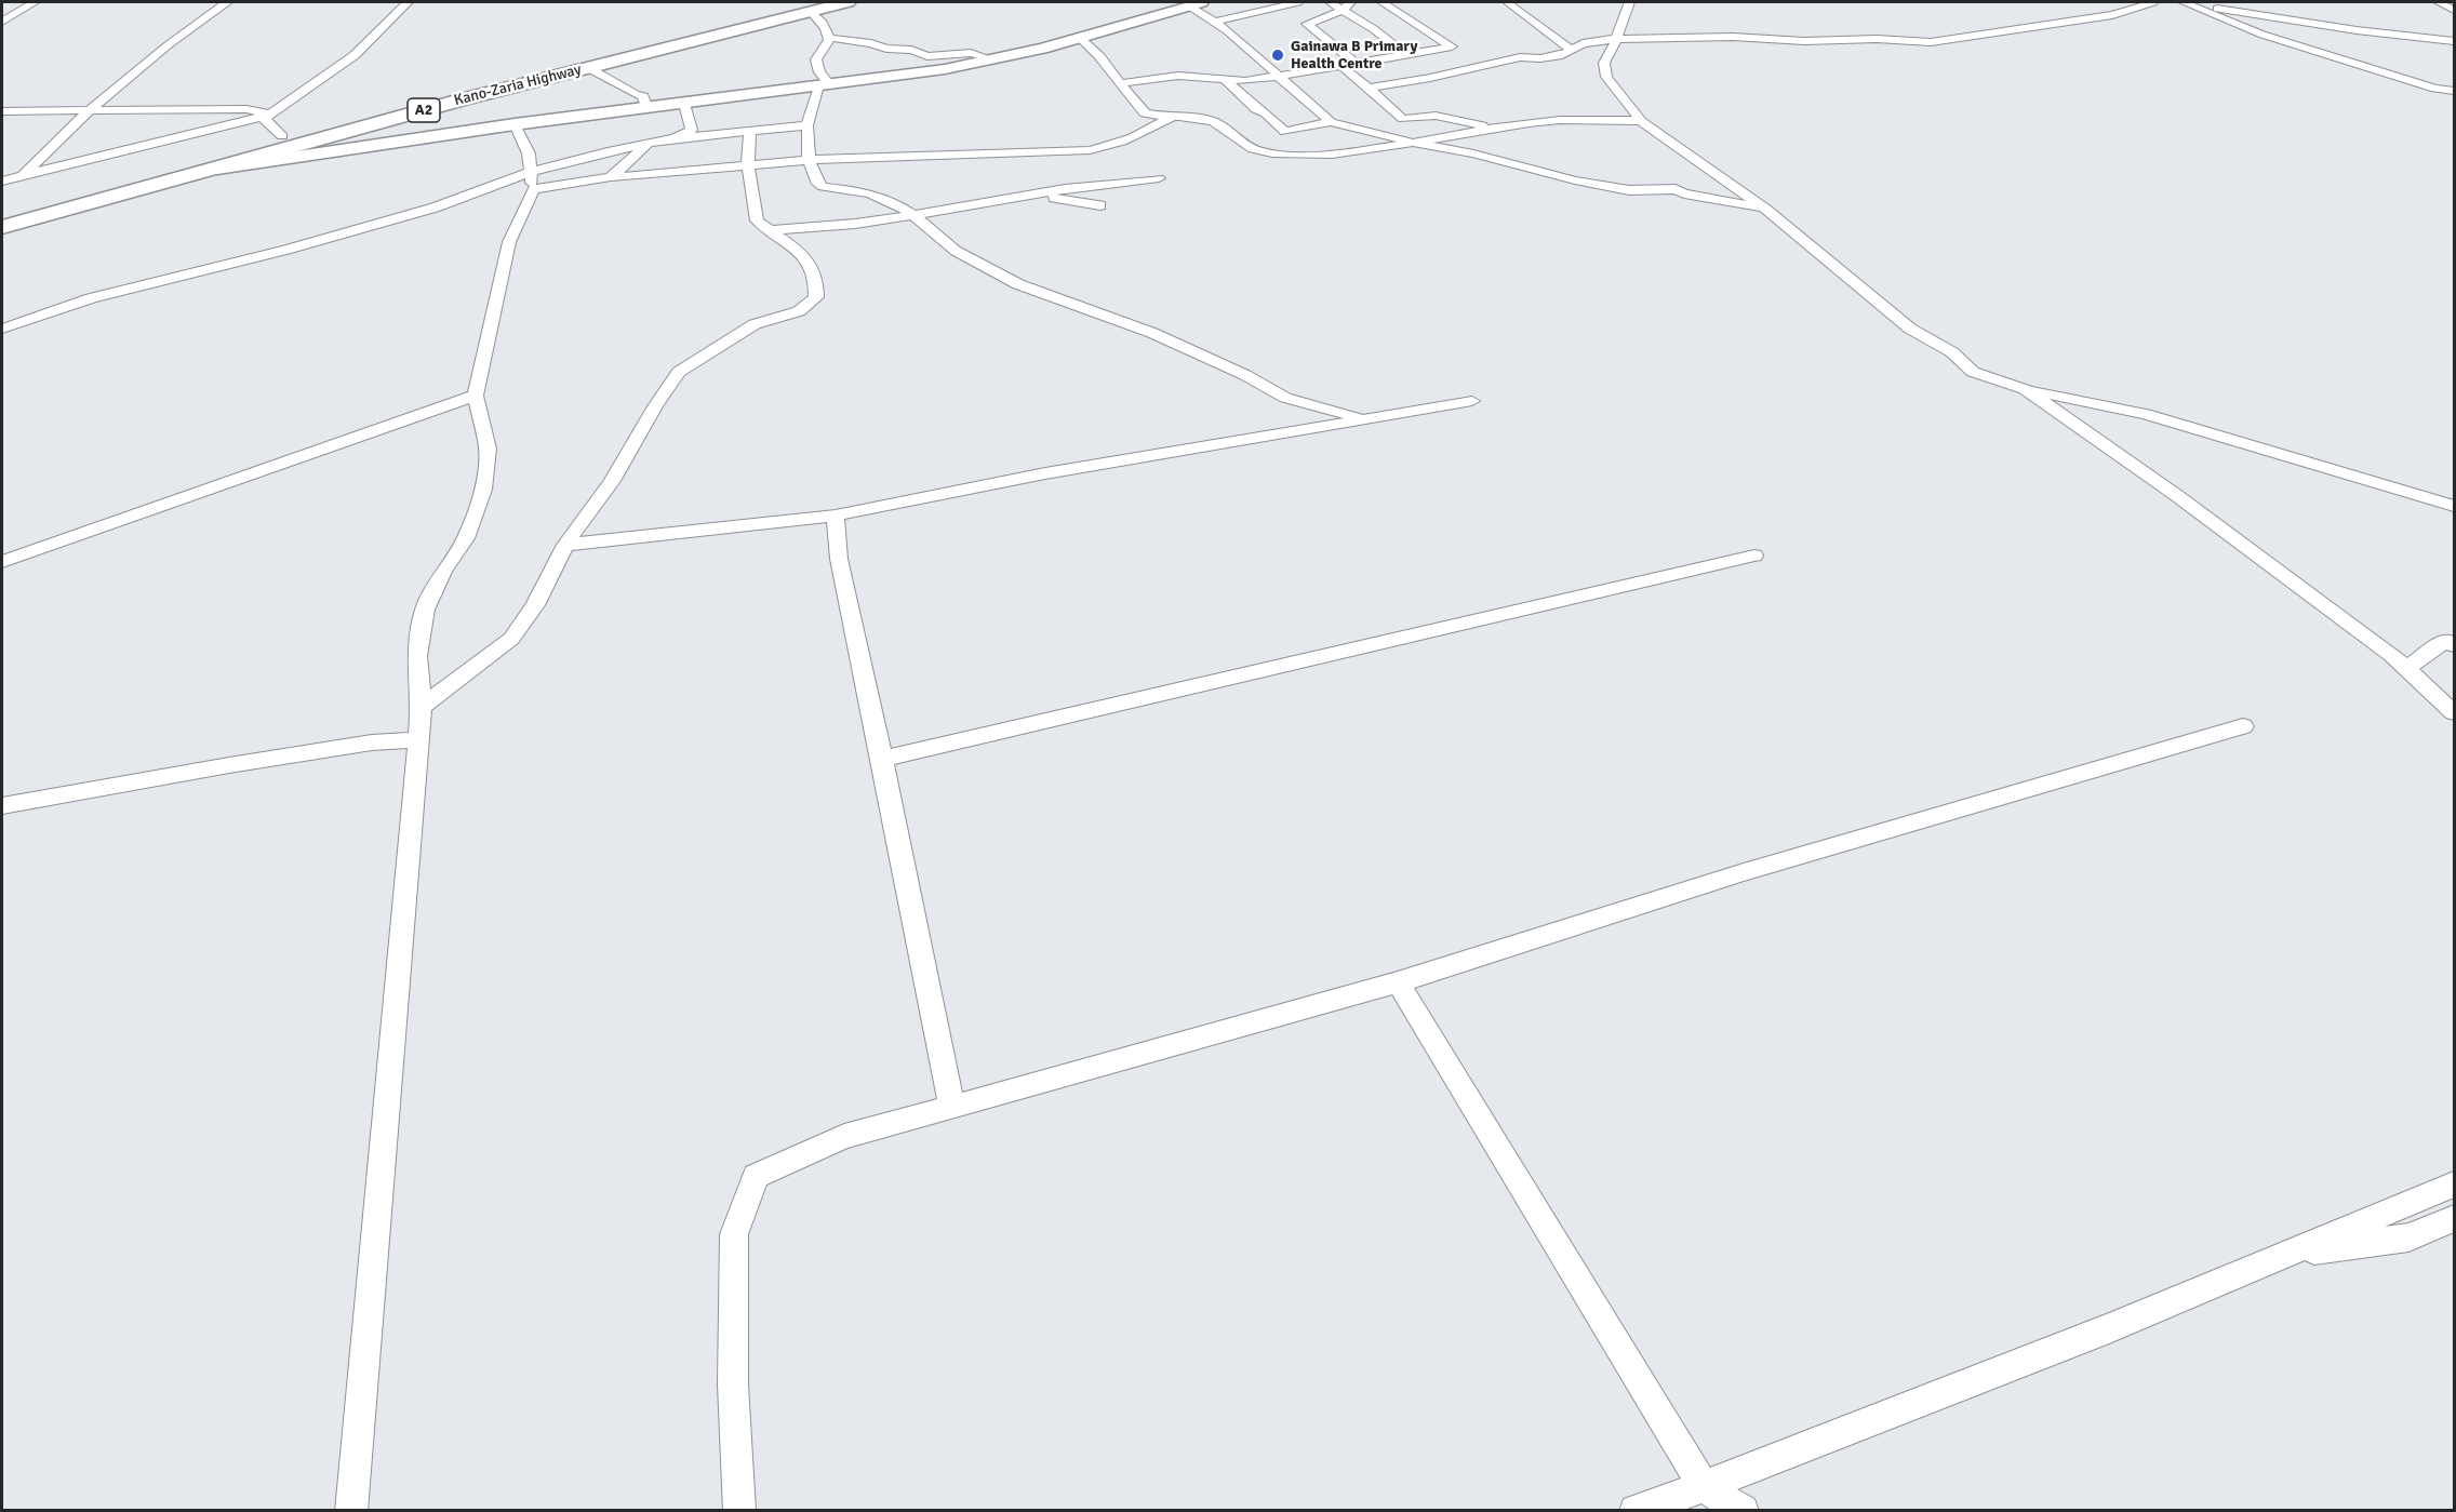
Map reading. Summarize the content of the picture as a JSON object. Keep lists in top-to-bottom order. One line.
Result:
{"streets":{"highway":["Kano-Zaria Highway","A2"]},"places":["Gainawa B Primary Health Centre"]}
